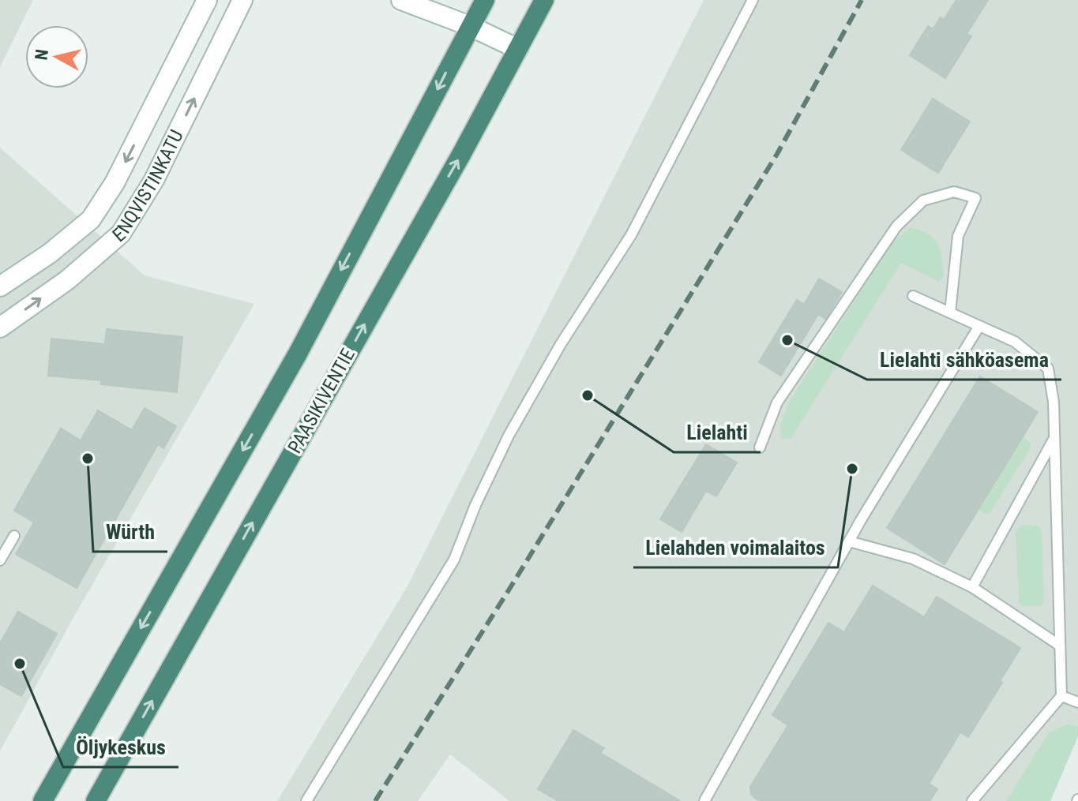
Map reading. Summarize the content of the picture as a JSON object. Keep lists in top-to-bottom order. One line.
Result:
{"streets":{"highway":["PAASIKIVENTIE"],"main road":["ENQVISTINKATU"]},"places":["Lielahti sähköasema","Lielahti","Würth","Lielahden voimalaitos","Öljykeskus"],"north":"left"}
